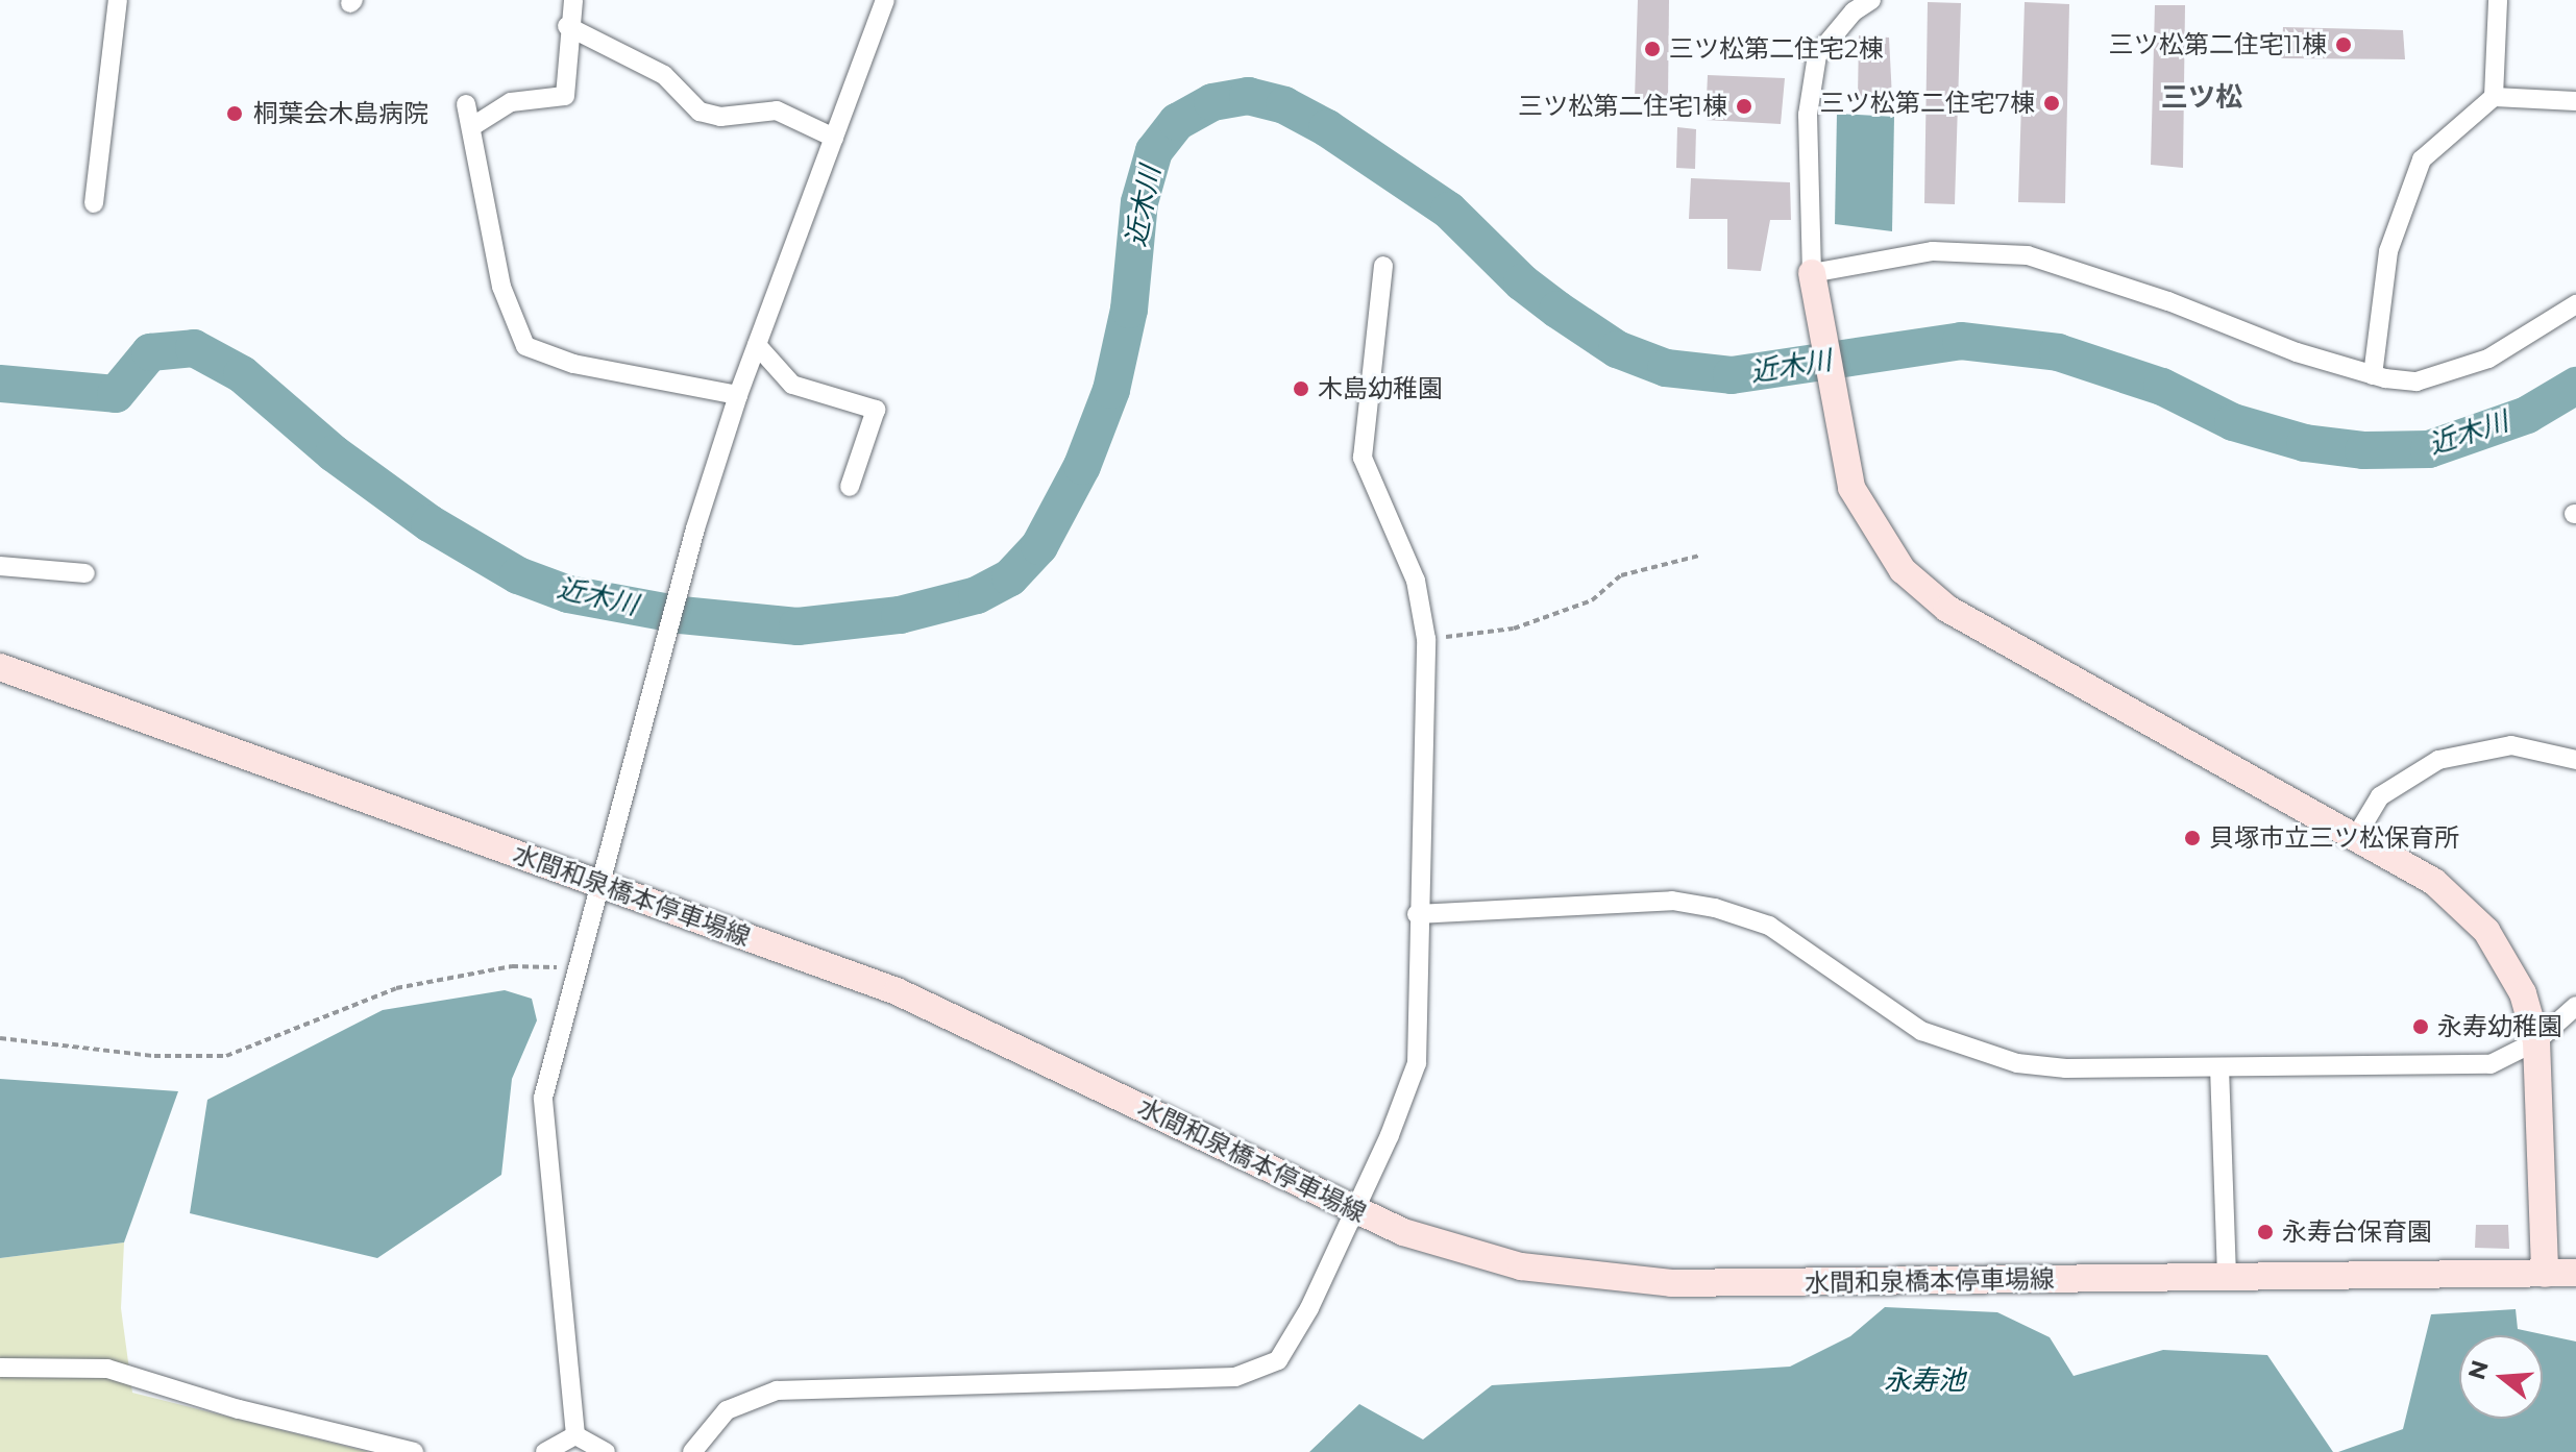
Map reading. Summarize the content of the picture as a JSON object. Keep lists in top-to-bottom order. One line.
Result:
{"streets":{"main road":["水間和泉橋本停車場線"]},"districts":["三ツ松"],"water":["近木川","永寿池"],"places":["三ツ松第二住宅11棟","三ツ松第二住宅2棟","三ツ松第二住宅7棟","三ツ松第二住宅1棟","桐葉会木島病院","木島幼稚園","貝塚市立三ツ松保育所","永寿幼稚園","永寿台保育園"],"north":"left"}
